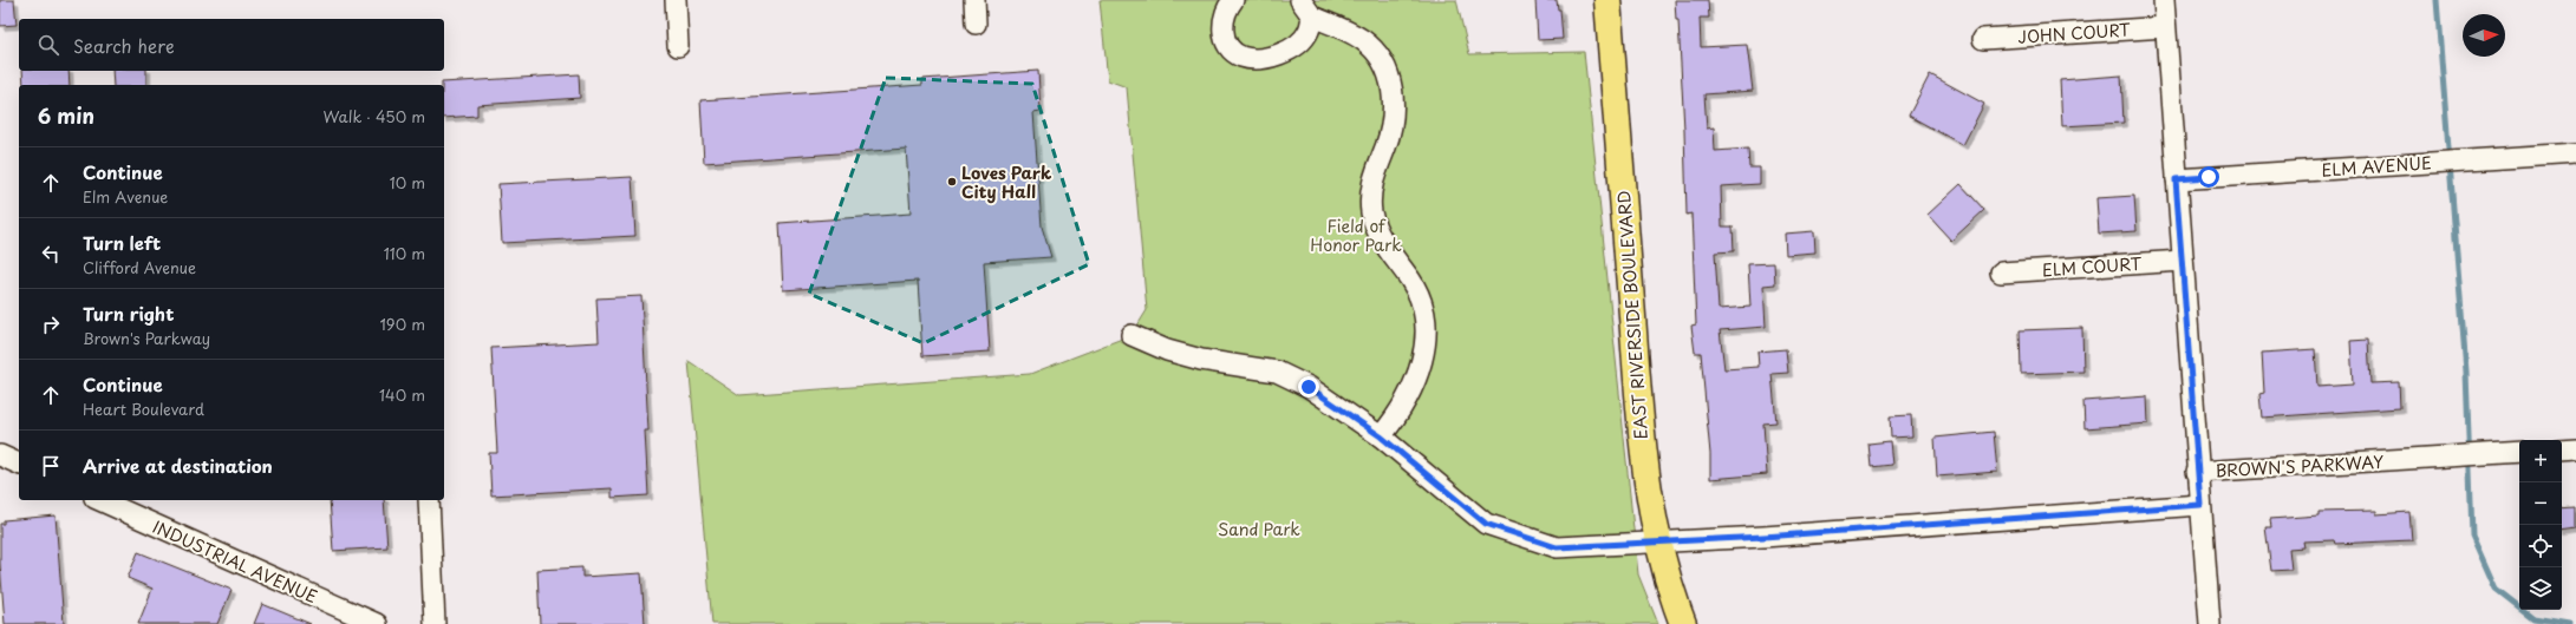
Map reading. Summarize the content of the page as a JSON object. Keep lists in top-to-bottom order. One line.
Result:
{"streets":{"main road":["EAST RIVERSIDE BOULEVARD"],"street":["JOHN COURT","ELM AVENUE","ELM COURT","BROWN'S PARKWAY","INDUSTRIAL AVENUE"]},"parks":["Field of Honor Park","Sand Park"],"places":["Loves Park City Hall"],"north":"right","page":{"search":"Search here","heading":["6 min","Walk · 450 m"],"list":[["Continue","Elm Avenue","10 m"],["Turn left","Clifford Avenue","110 m"],["Turn right","Brown's Parkway","190 m"],["Continue","Heart Boulevard","140 m"],"Arrive at destination"],"map_buttons":["+","−"]}}
